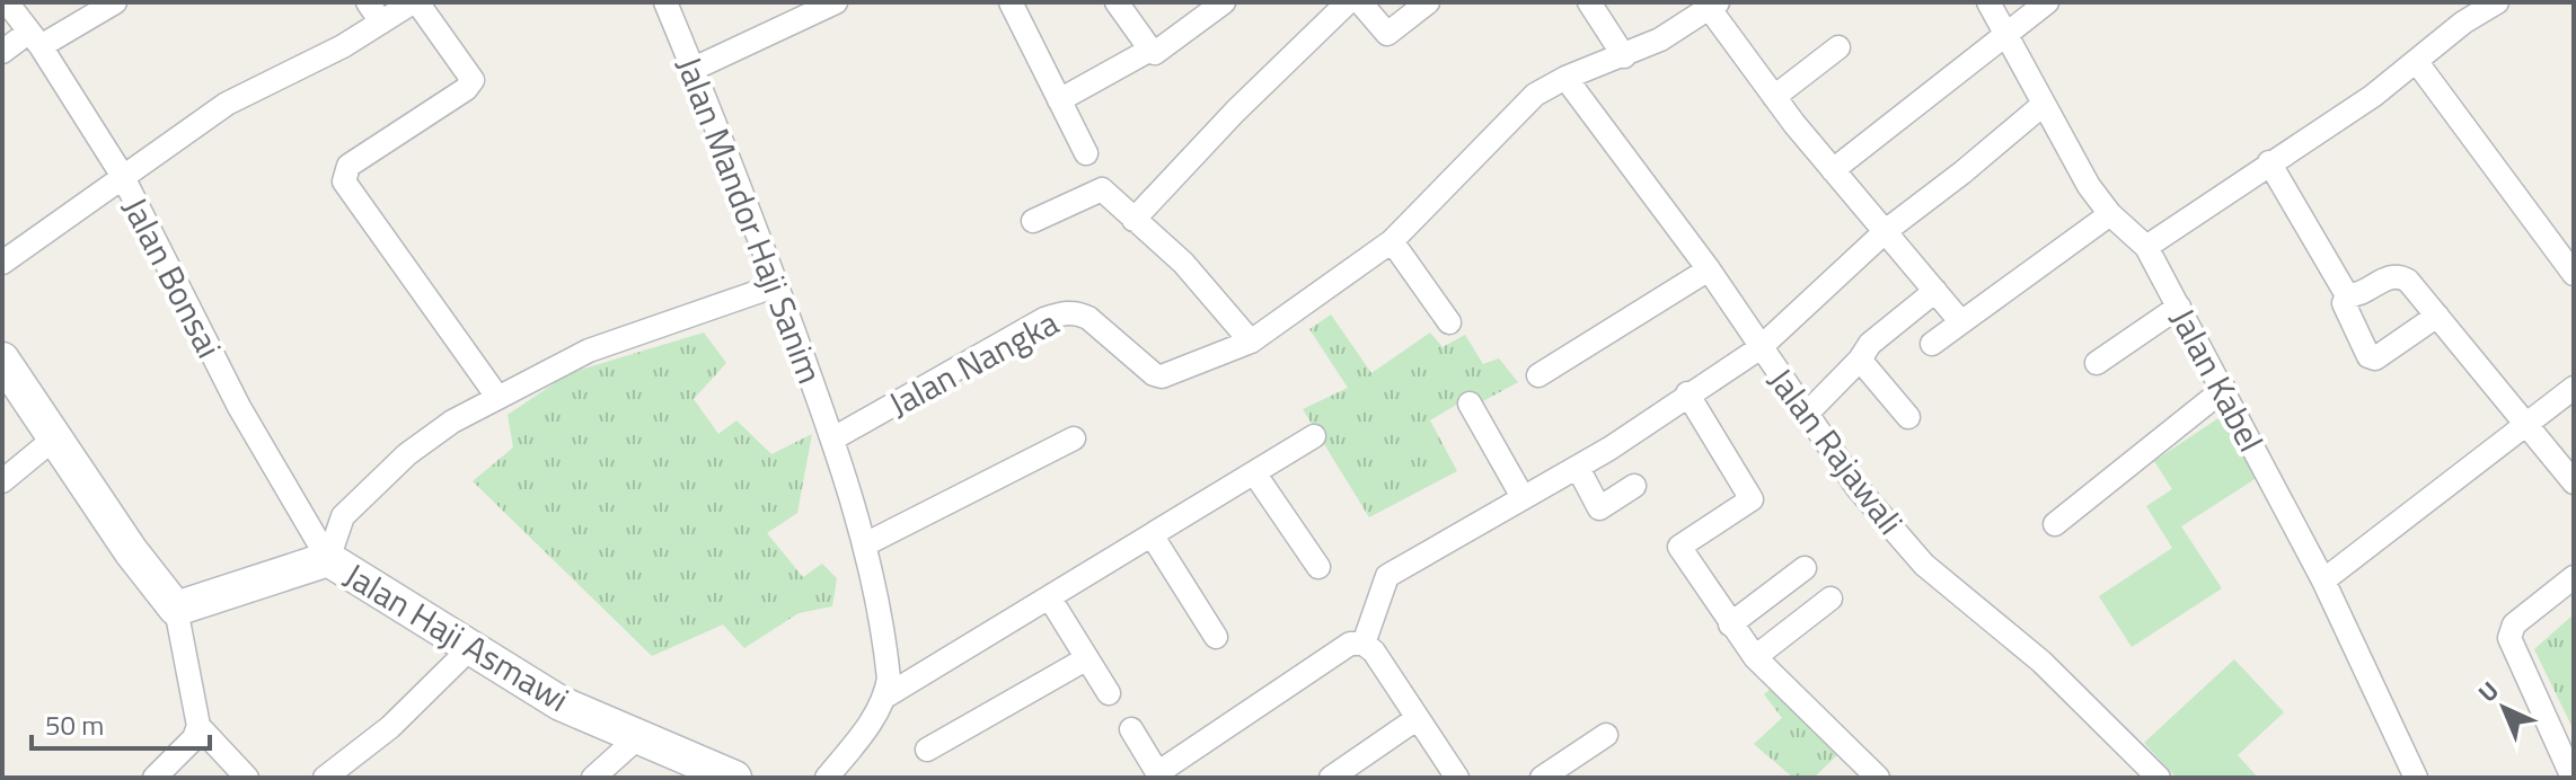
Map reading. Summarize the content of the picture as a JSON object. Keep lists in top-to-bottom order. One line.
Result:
{"streets":{"street":["Jalan Mandor Haji Sanim","Jalan Bonsai","Jalan Nangka","Jalan Kabel","Jalan Rajawali","Jalan Haji Asmawi"]},"crossings":[["Jalan Mandor Haji Sanim","Jalan Nangka"],["Jalan Bonsai","Jalan Haji Asmawi"],["Jalan Nangka","Jalan Rajawali"]],"scale_bar":"50 m","north":"top left"}
